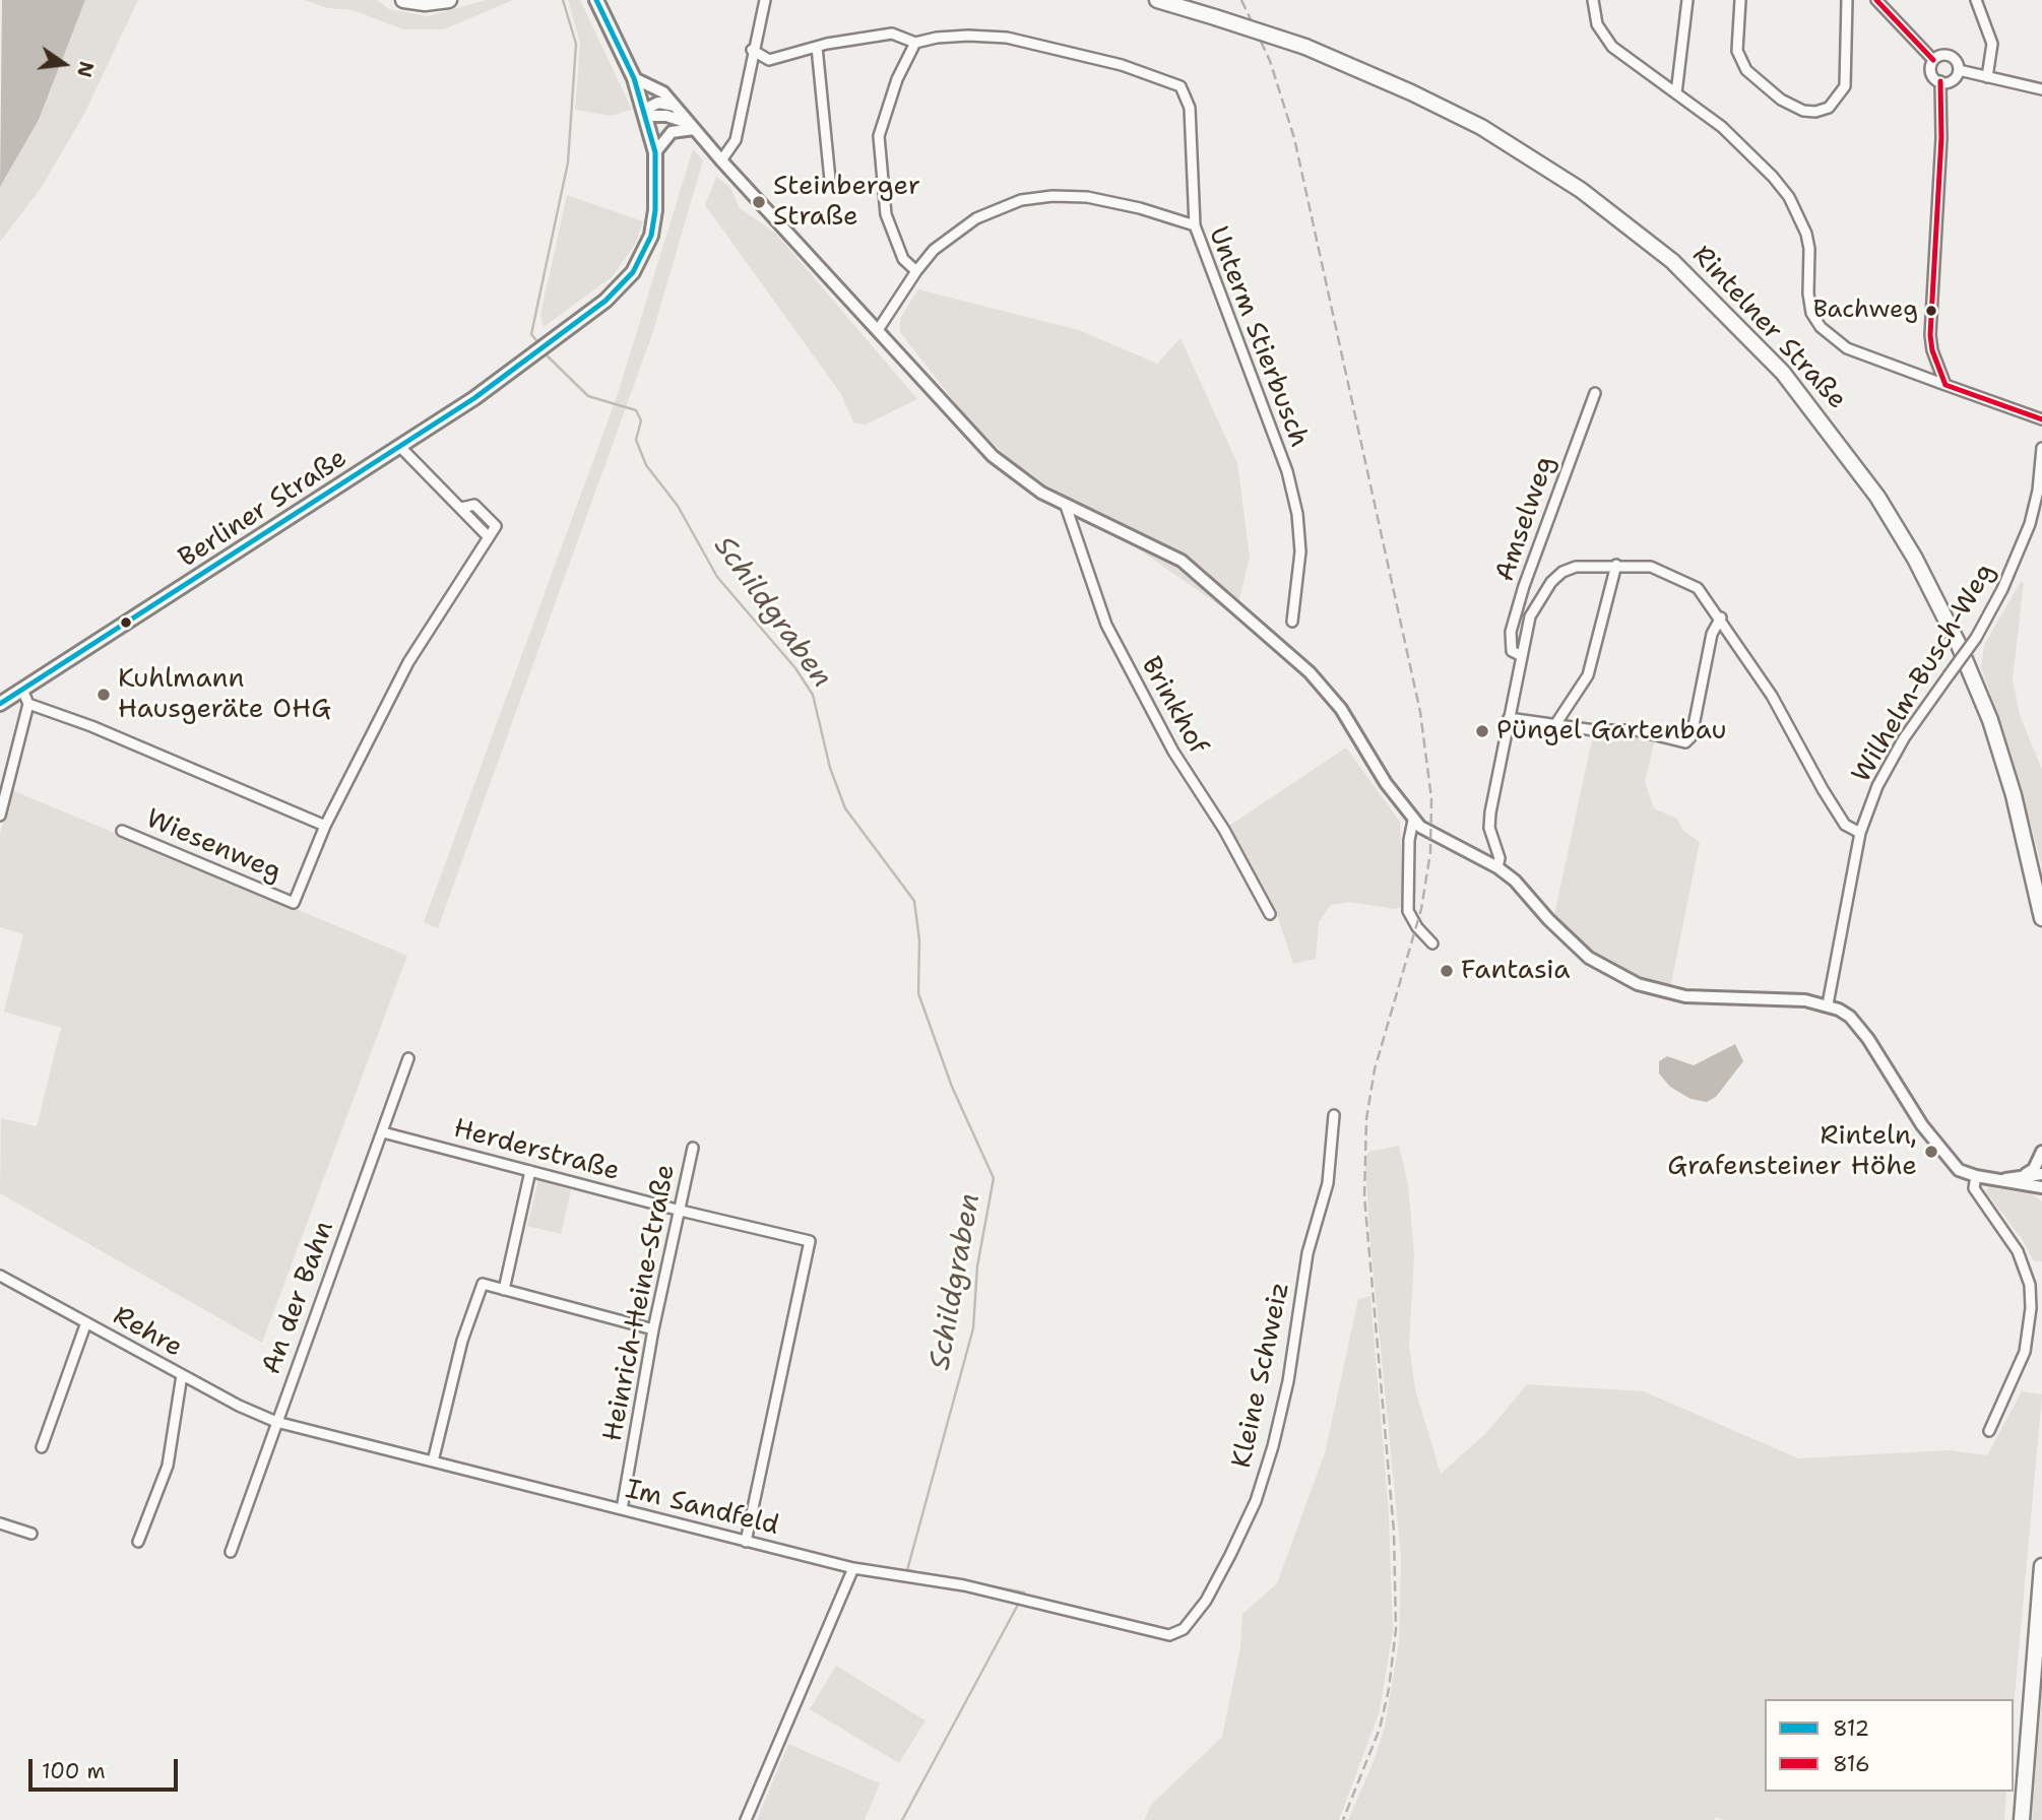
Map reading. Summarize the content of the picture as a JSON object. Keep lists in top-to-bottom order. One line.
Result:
{"streets":{"main road":["Rintelner Straße","Berliner Straße"],"street":["Unterm Stierbusch","Amselweg","Wilhelm-Busch-Weg","Brinkhof","Wiesenweg","Herderstraße","An der Bahn","Heinrich-Heine-Straße","Rehre","Kleine Schweiz","Im Sandfeld"]},"crossings":[["Herderstraße","An der Bahn"],["Herderstraße","Heinrich-Heine-Straße"],["Herderstraße","Im Sandfeld"],["An der Bahn","Rehre"],["An der Bahn","Im Sandfeld"],["Heinrich-Heine-Straße","Im Sandfeld"],["Rehre","Im Sandfeld"],["Kleine Schweiz","Im Sandfeld"]],"water":["Schildgraben"],"places":["Steinberger Straße","Bachweg","Kuhlmann Hausgeräte OHG","Püngel Gartenbau","Fantasia","Rinteln, Grafensteiner Höhe"],"lines":["transit line 812","transit line 816"],"legend":["812","816"],"scale_bar":"100 m","north":"right"}
